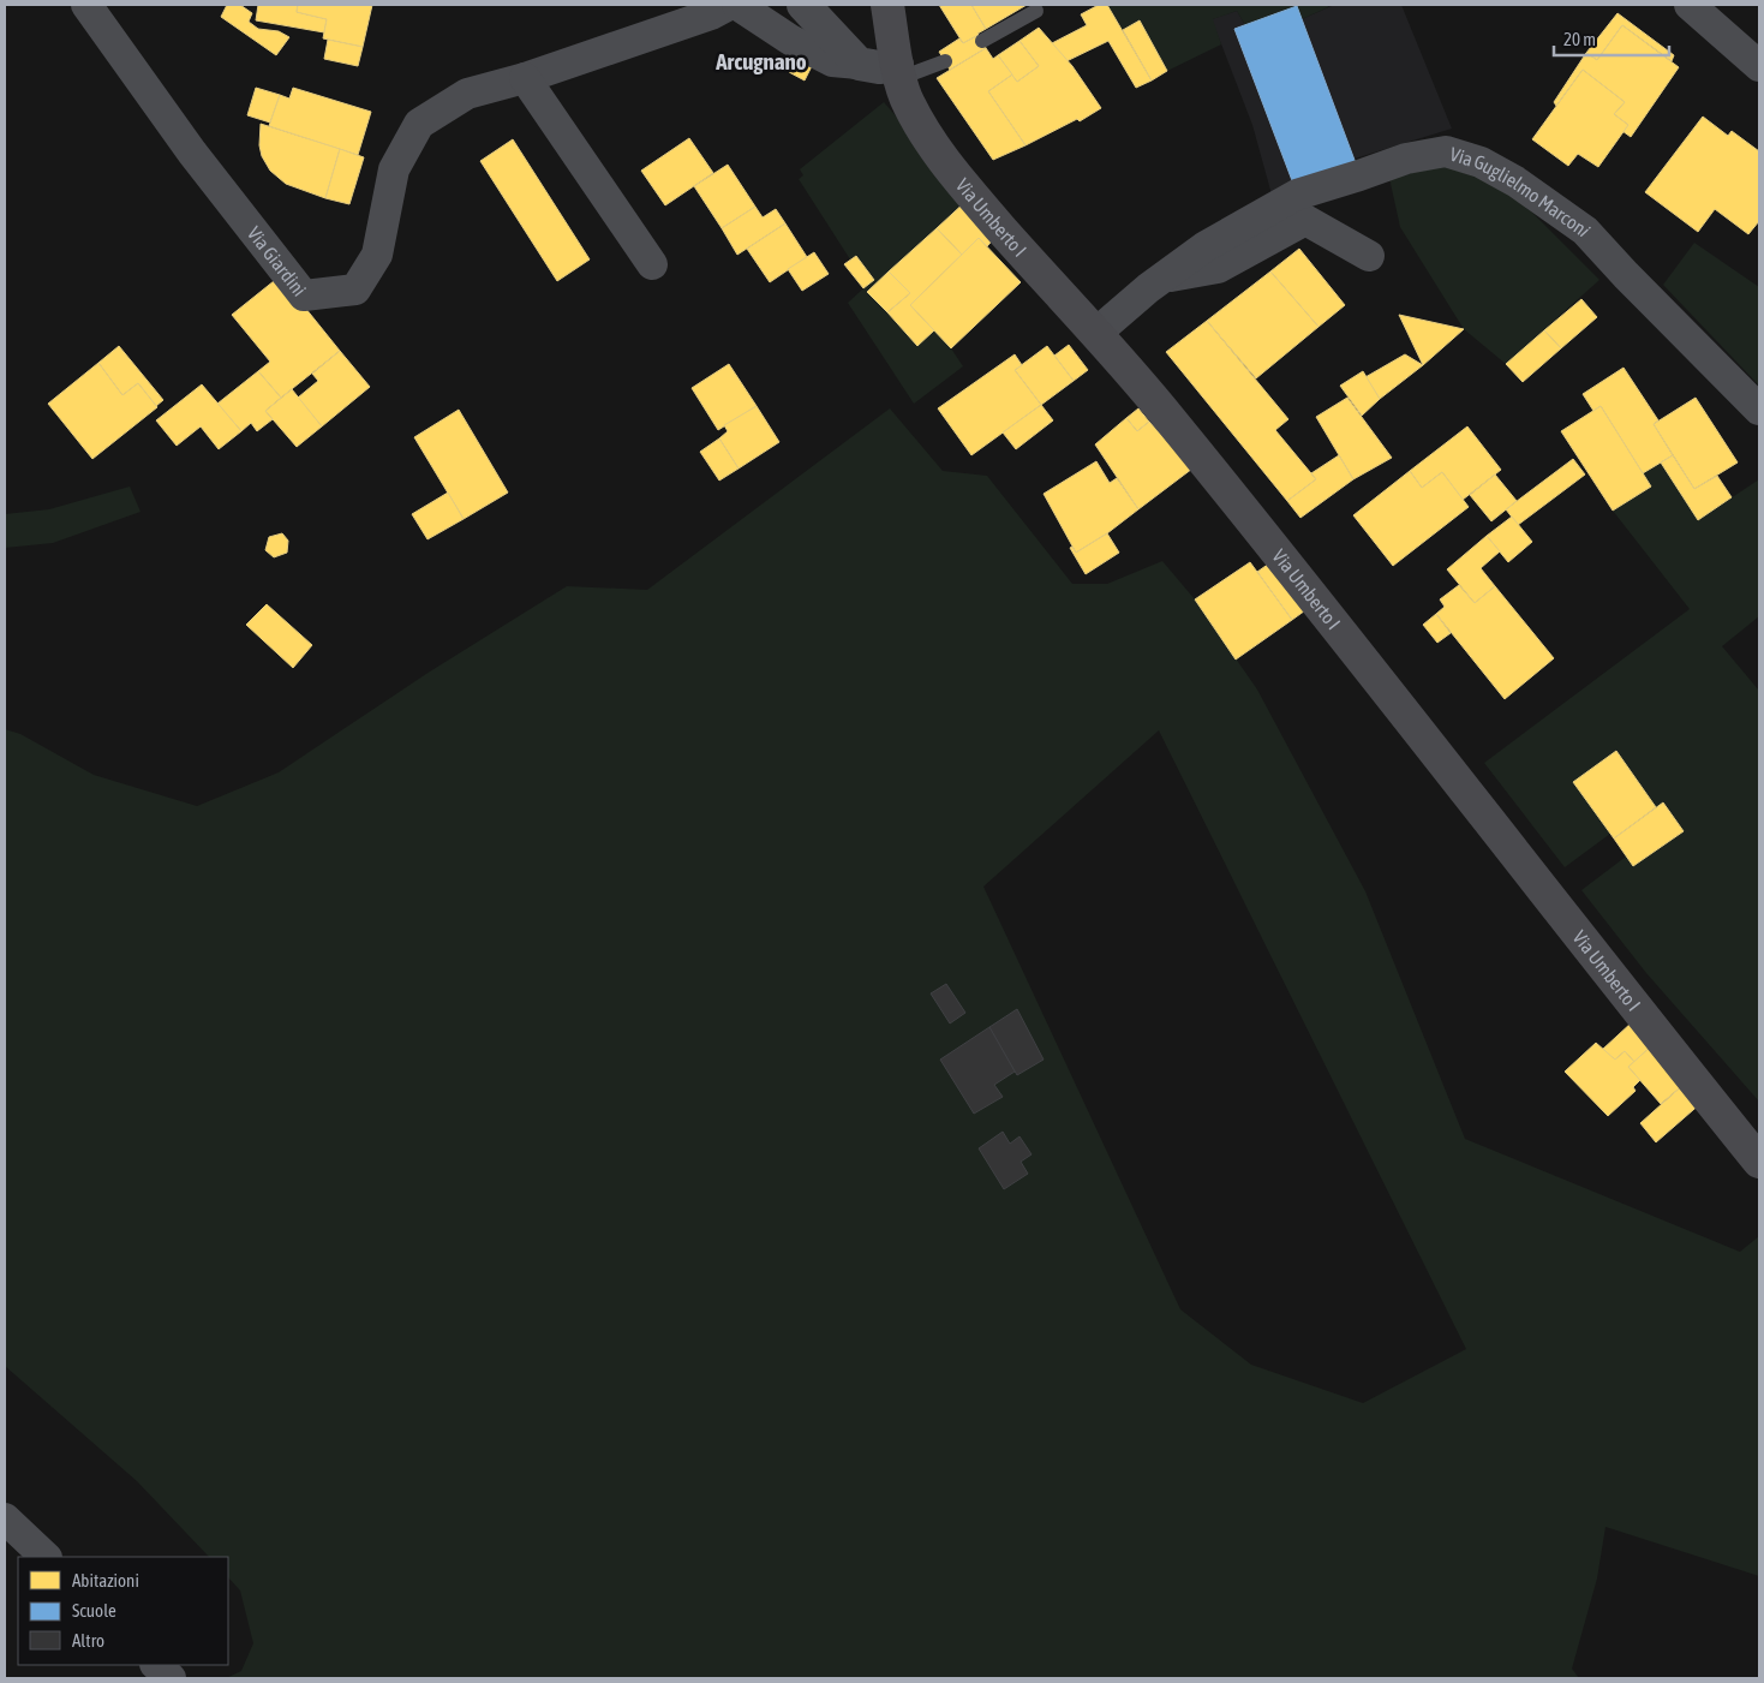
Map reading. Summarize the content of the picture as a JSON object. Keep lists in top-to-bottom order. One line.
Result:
{"streets":{"main road":["Via Umberto I"],"street":["Via Guglielmo Marconi","Via Giardini"]},"crossings":[["Via Guglielmo Marconi","Via Umberto I"]],"districts":["Arcugnano"],"legend":["Abitazioni","Scuole","Altro"],"scale_bar":"20 m"}
